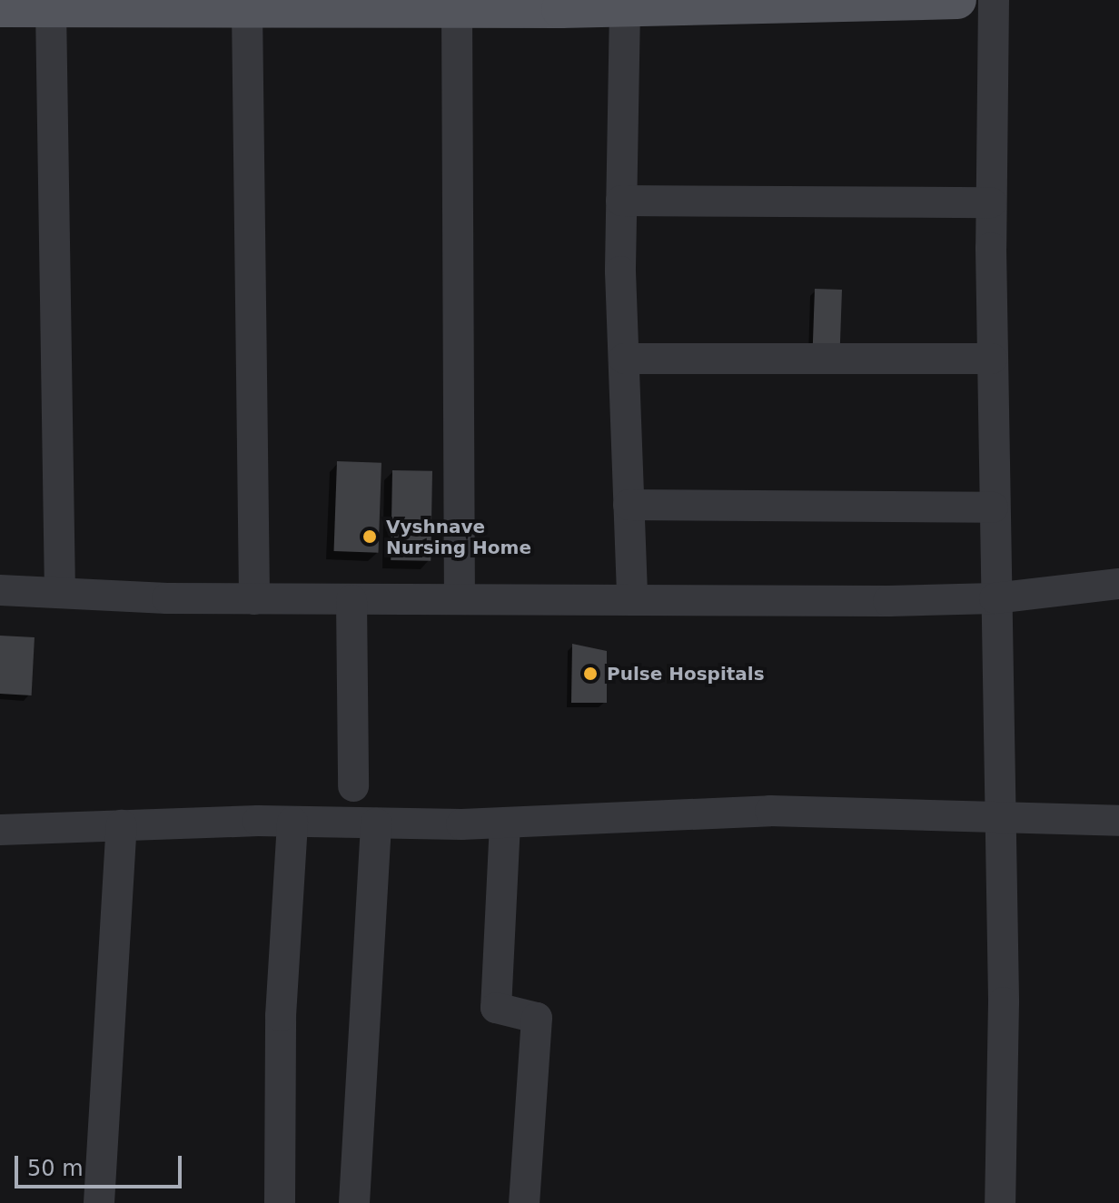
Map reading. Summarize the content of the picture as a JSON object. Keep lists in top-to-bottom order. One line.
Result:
{"places":["Vyshnave Nursing Home","Pulse Hospitals"],"scale_bar":"50 m"}
